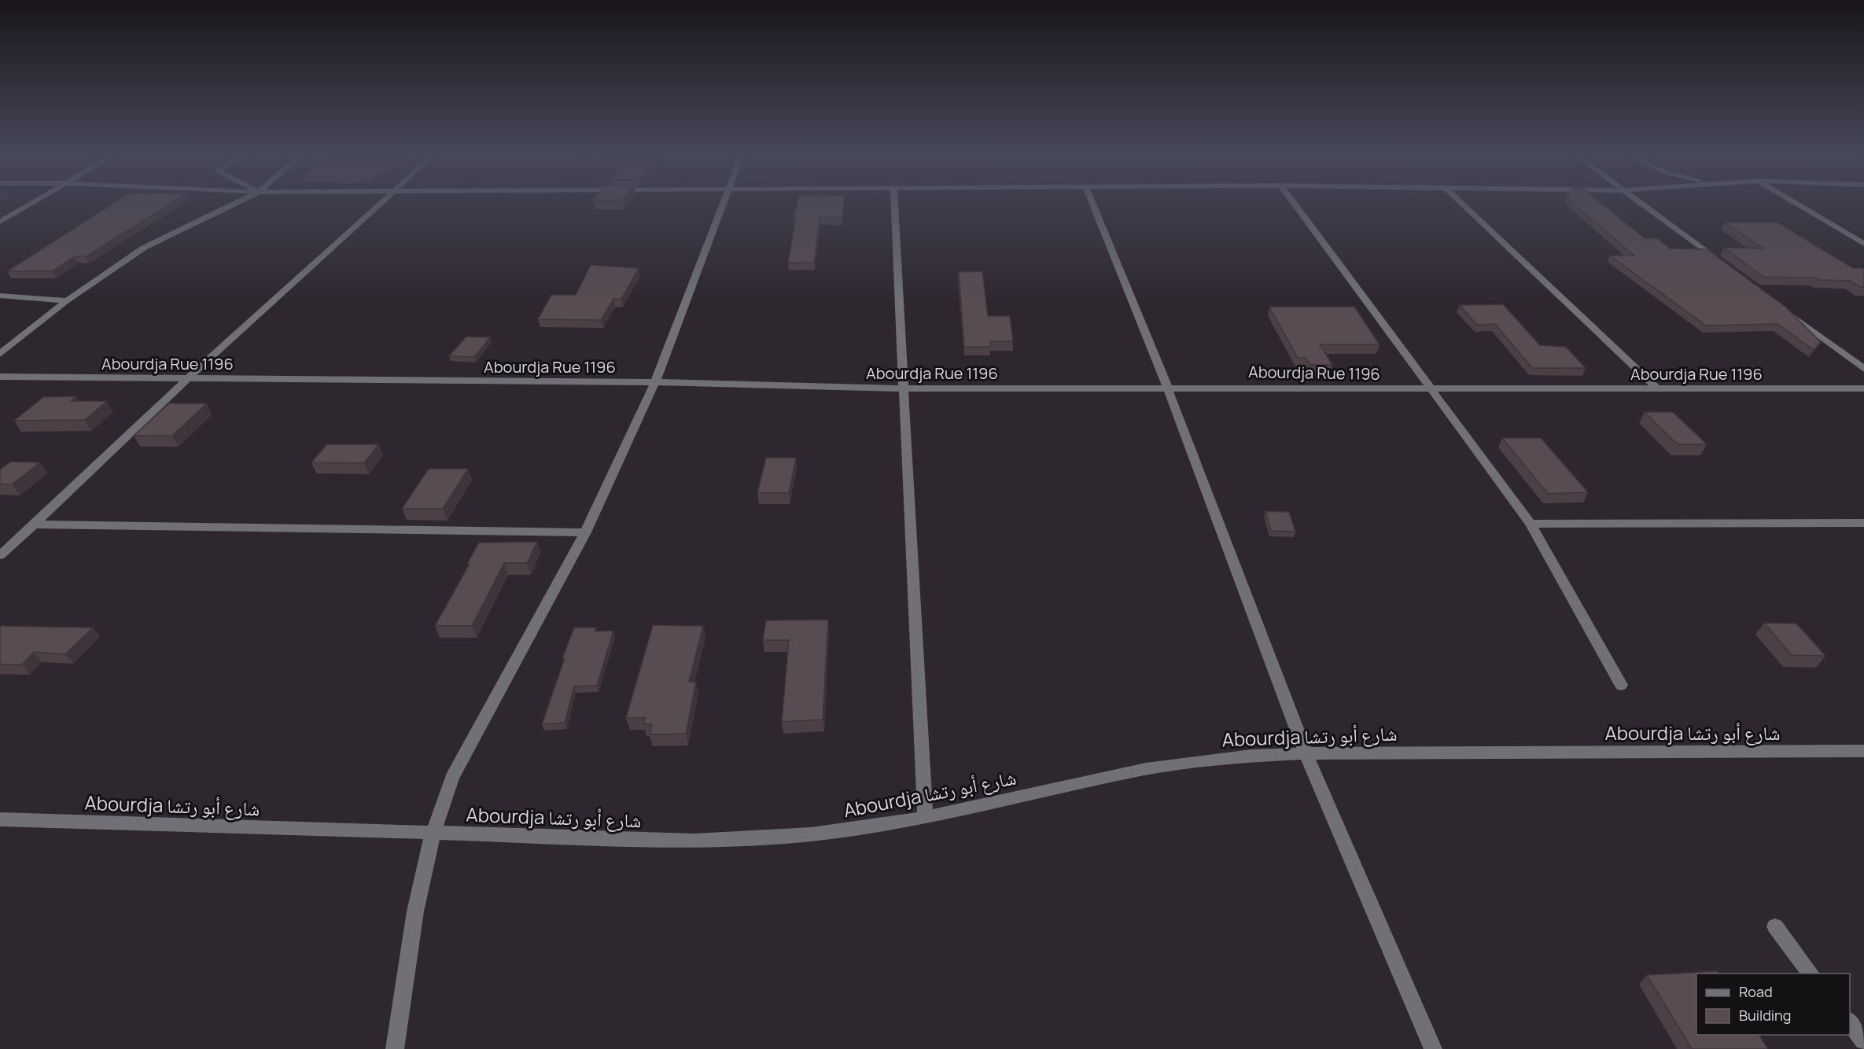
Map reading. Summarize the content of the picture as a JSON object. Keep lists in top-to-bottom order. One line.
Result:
{"streets":{"street":["Abourdja Rue 1196","Abourdja شارع أبو رتشا"]},"legend":["Road","Building"]}
